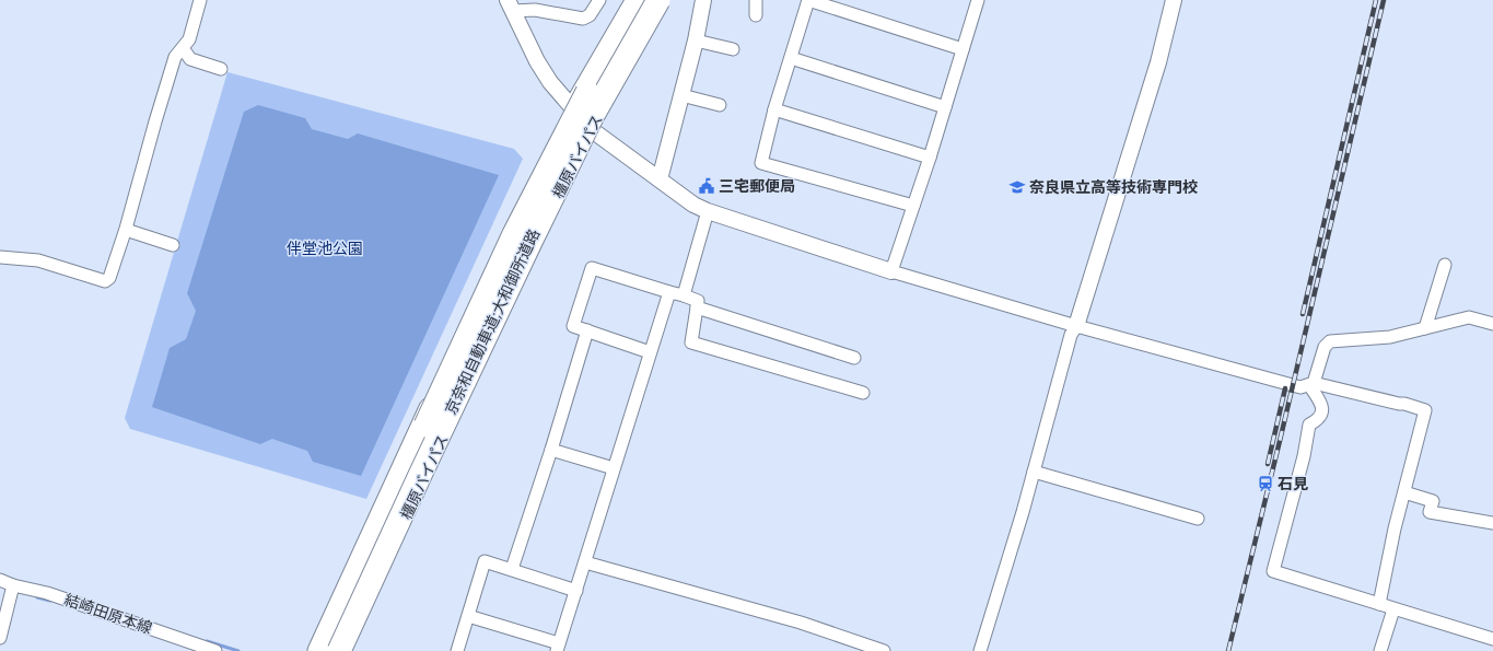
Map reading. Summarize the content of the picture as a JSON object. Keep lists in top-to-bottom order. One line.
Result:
{"streets":{"highway":["橿原バイパス","京奈和自動車道;大和御所道路"],"street":["結崎田原本線"]},"parks":["伴堂池公園"],"places":{"public building":["三宅郵便局"],"school or university":["奈良県立高等技術専門校"],"station":["石見"]}}
